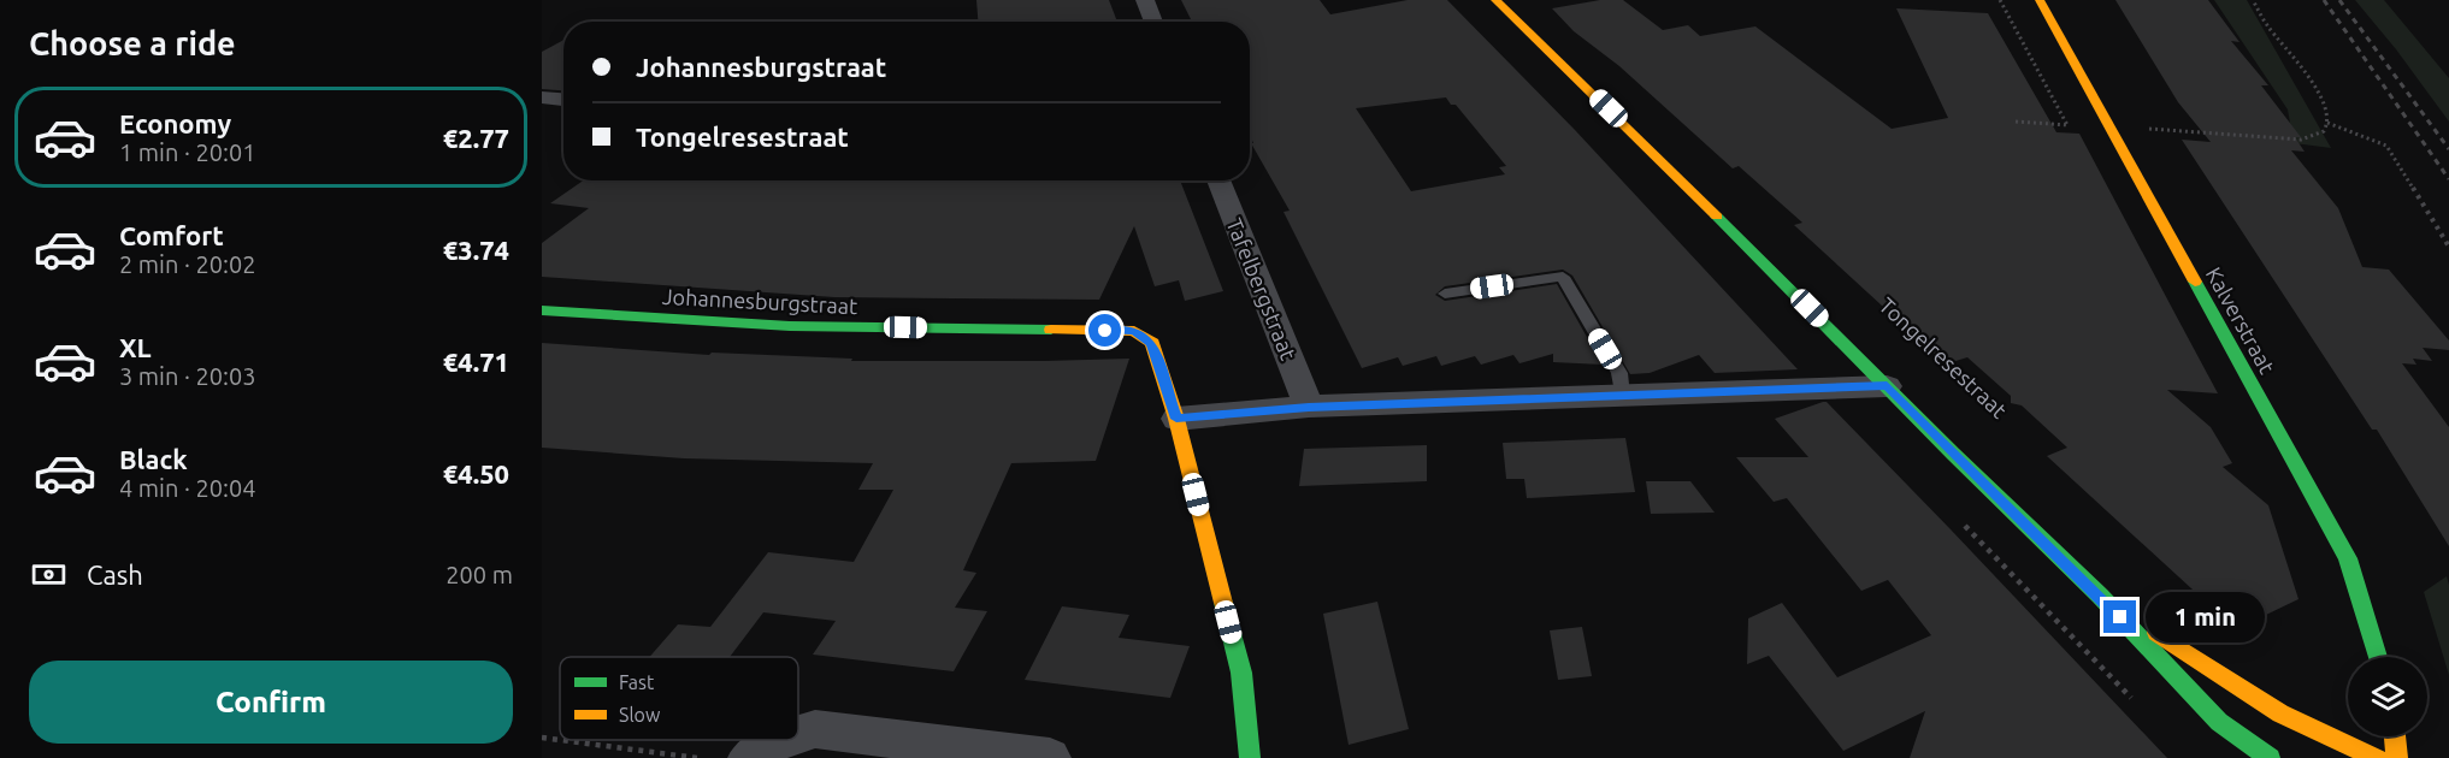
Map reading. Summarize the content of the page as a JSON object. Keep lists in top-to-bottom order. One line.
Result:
{"streets":{"street":["Tafelbergstraat","Johannesburgstraat","Kalverstraat"]},"legend":["Fast","Slow"],"page":{"heading":"Choose a ride","banner":["Johannesburgstraat","Tongelresestraat"],"list":[{"name":"Economy","note":"1 min · 20:01","value":"€2.77"},{"name":"Comfort","note":"2 min · 20:02","value":"€3.74"},{"name":"XL","note":"3 min · 20:03","value":"€4.71"},{"name":"Black","note":"4 min · 20:04","value":"€4.50"}],"pay":["Cash","200 m"],"bubble":"1 min","buttons":"Confirm"}}
